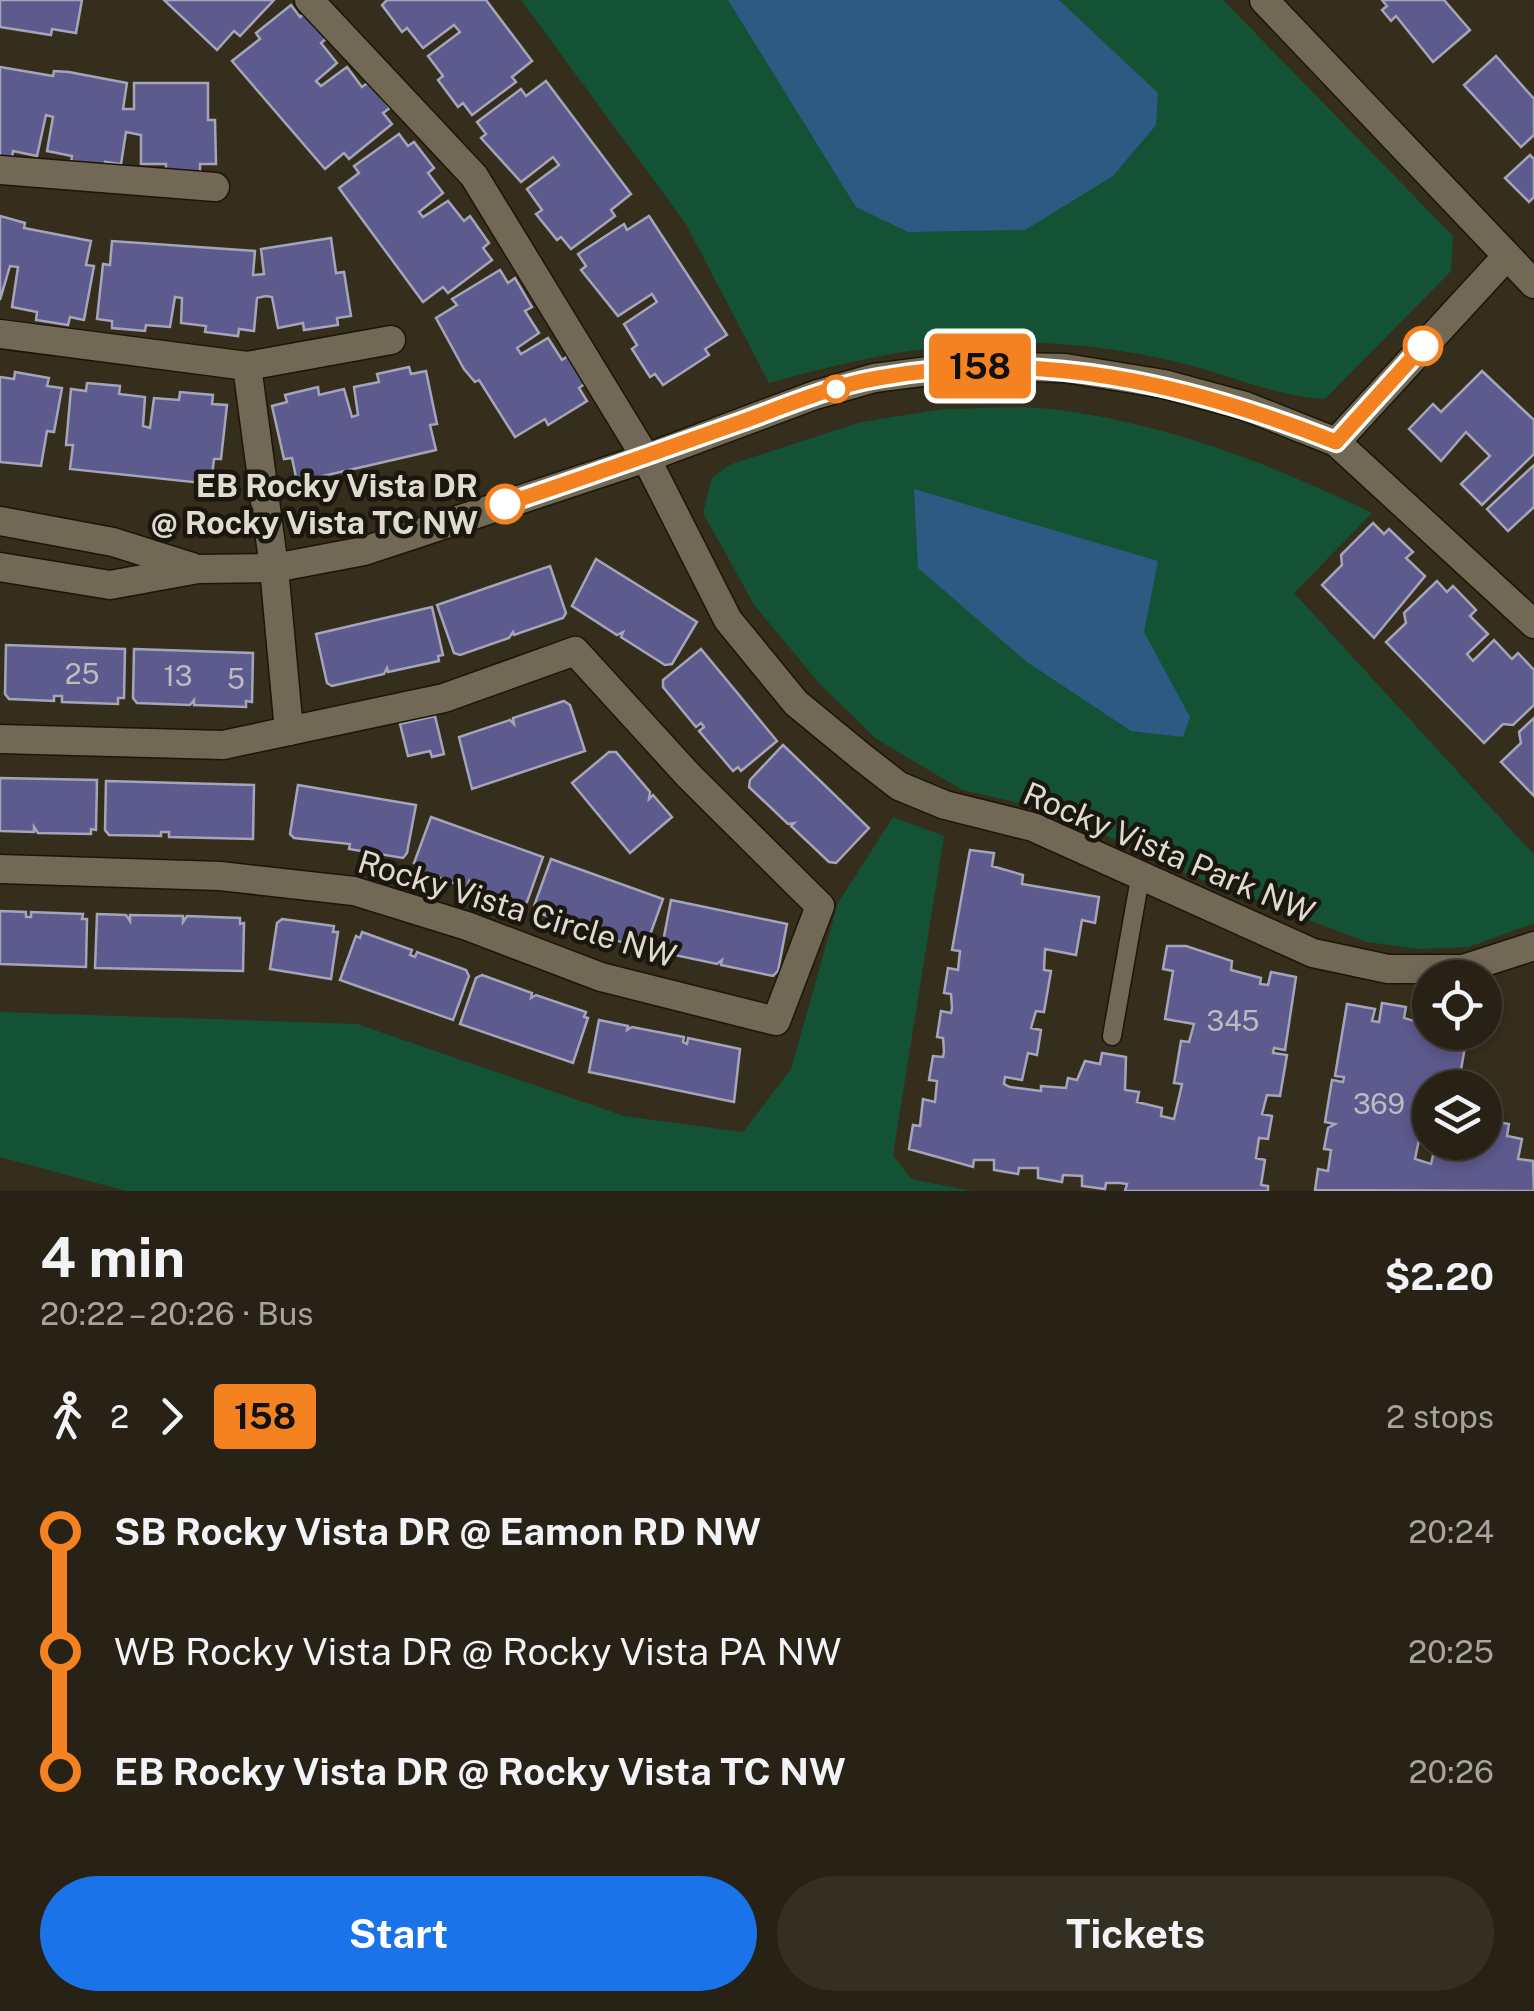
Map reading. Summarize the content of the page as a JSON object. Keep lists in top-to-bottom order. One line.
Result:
{"streets":{"street":["Rocky Vista Park NW","Rocky Vista Circle NW"]},"places":["EB Rocky Vista DR @ Rocky Vista TC NW"],"lines":["bus line 158"],"house_numbers":["25","13","5","345","369"],"page":{"on_map":"158","heading":["4 min","20:22 – 20:26 · Bus","$2.20"],"legs":["2","158","2 stops"],"list":[{"name":"SB Rocky Vista DR @ Eamon RD NW","value":"20:24"},{"name":"WB Rocky Vista DR @ Rocky Vista PA NW","value":"20:25"},{"name":"EB Rocky Vista DR @ Rocky Vista TC NW","value":"20:26"}],"buttons":["Start","Tickets"]}}
